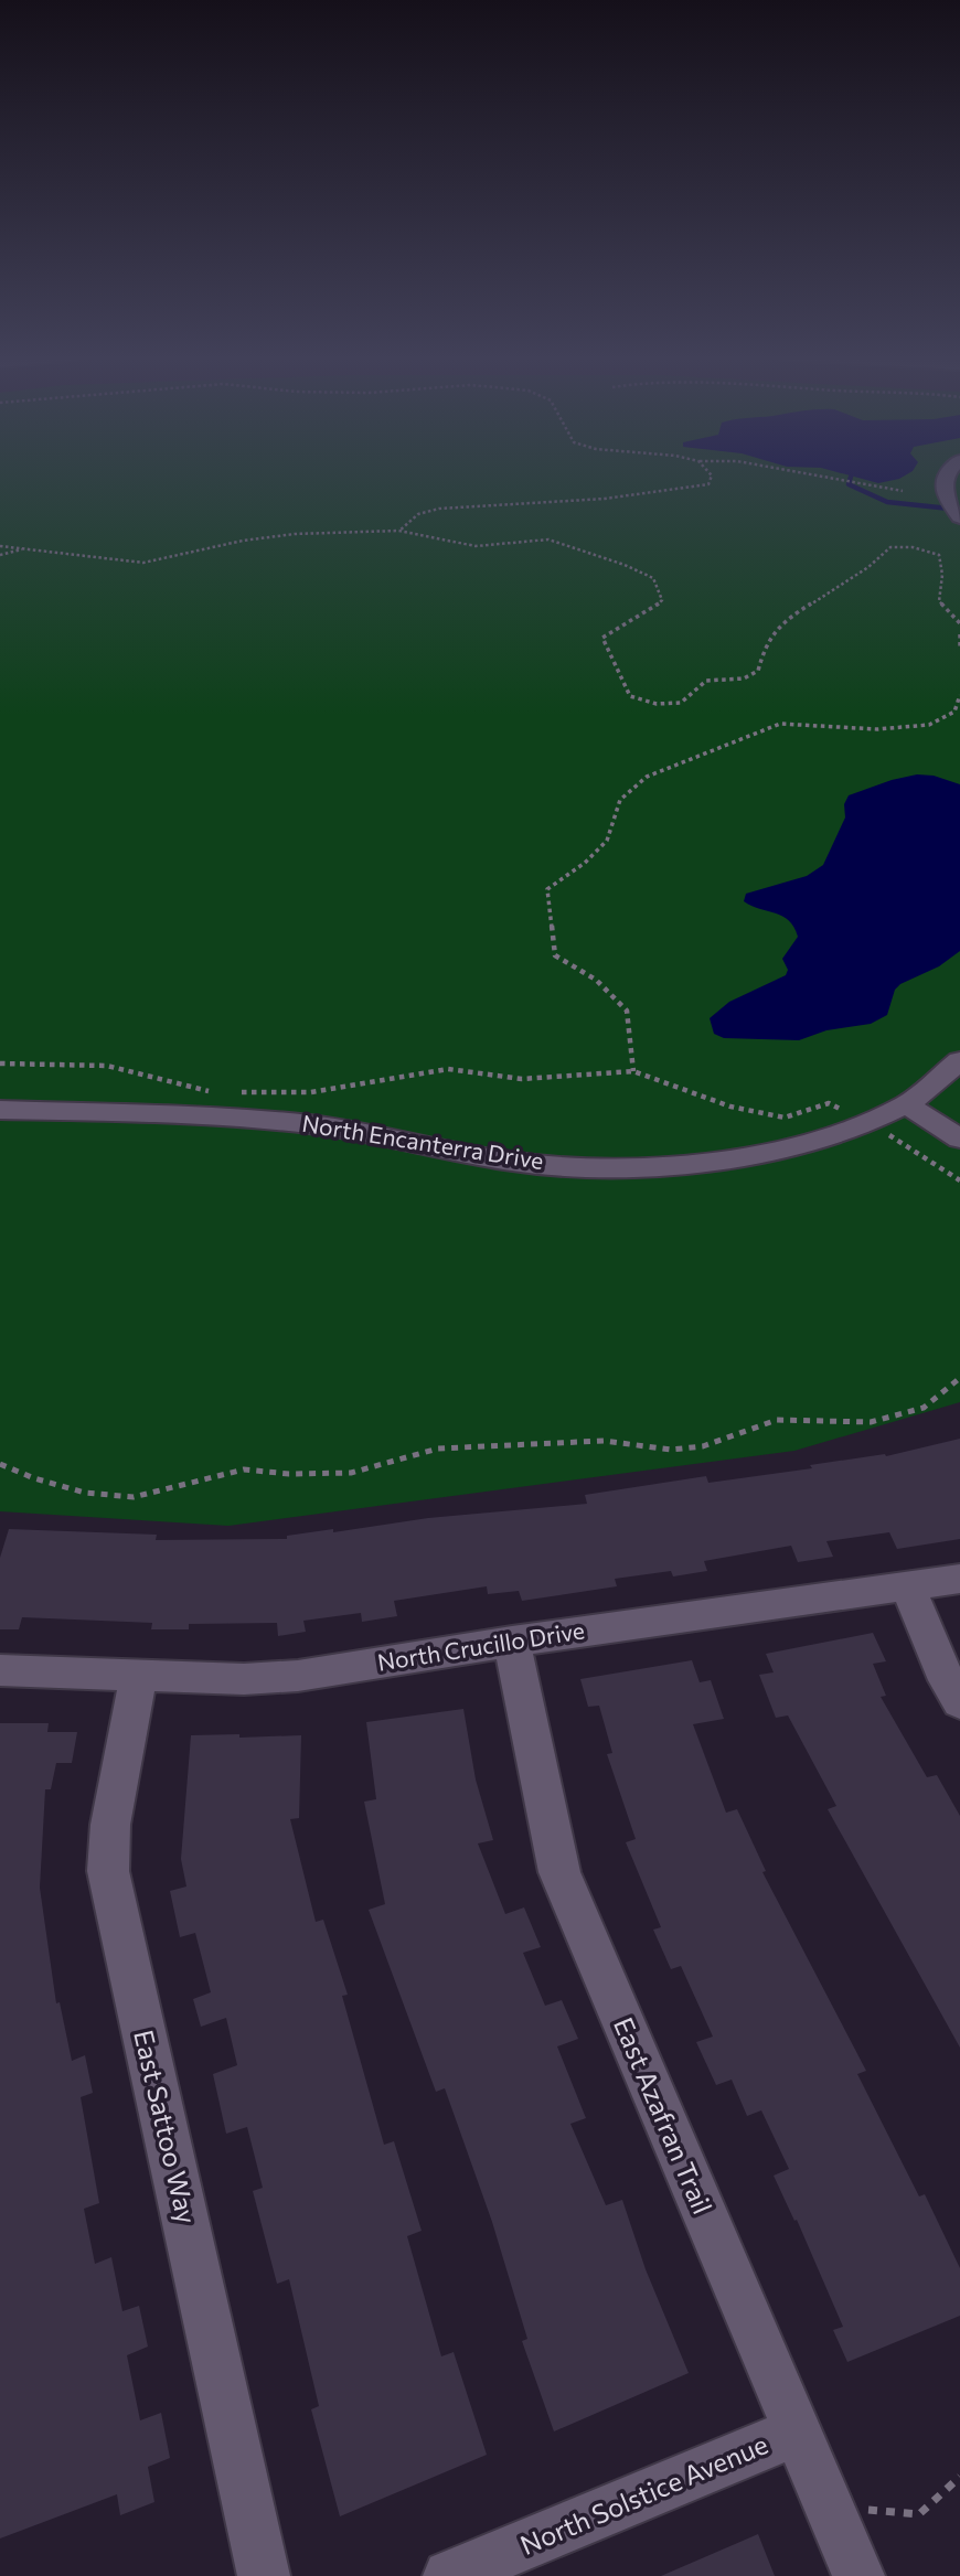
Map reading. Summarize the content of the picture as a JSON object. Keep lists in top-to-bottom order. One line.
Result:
{"streets":{"street":["North Encanterra Drive","North Crucillo Drive","East Azafran Trail","East Sattoo Way","North Solstice Avenue"]},"crossings":[["North Crucillo Drive","East Azafran Trail"],["North Crucillo Drive","East Sattoo Way"],["East Azafran Trail","North Solstice Avenue"]]}
